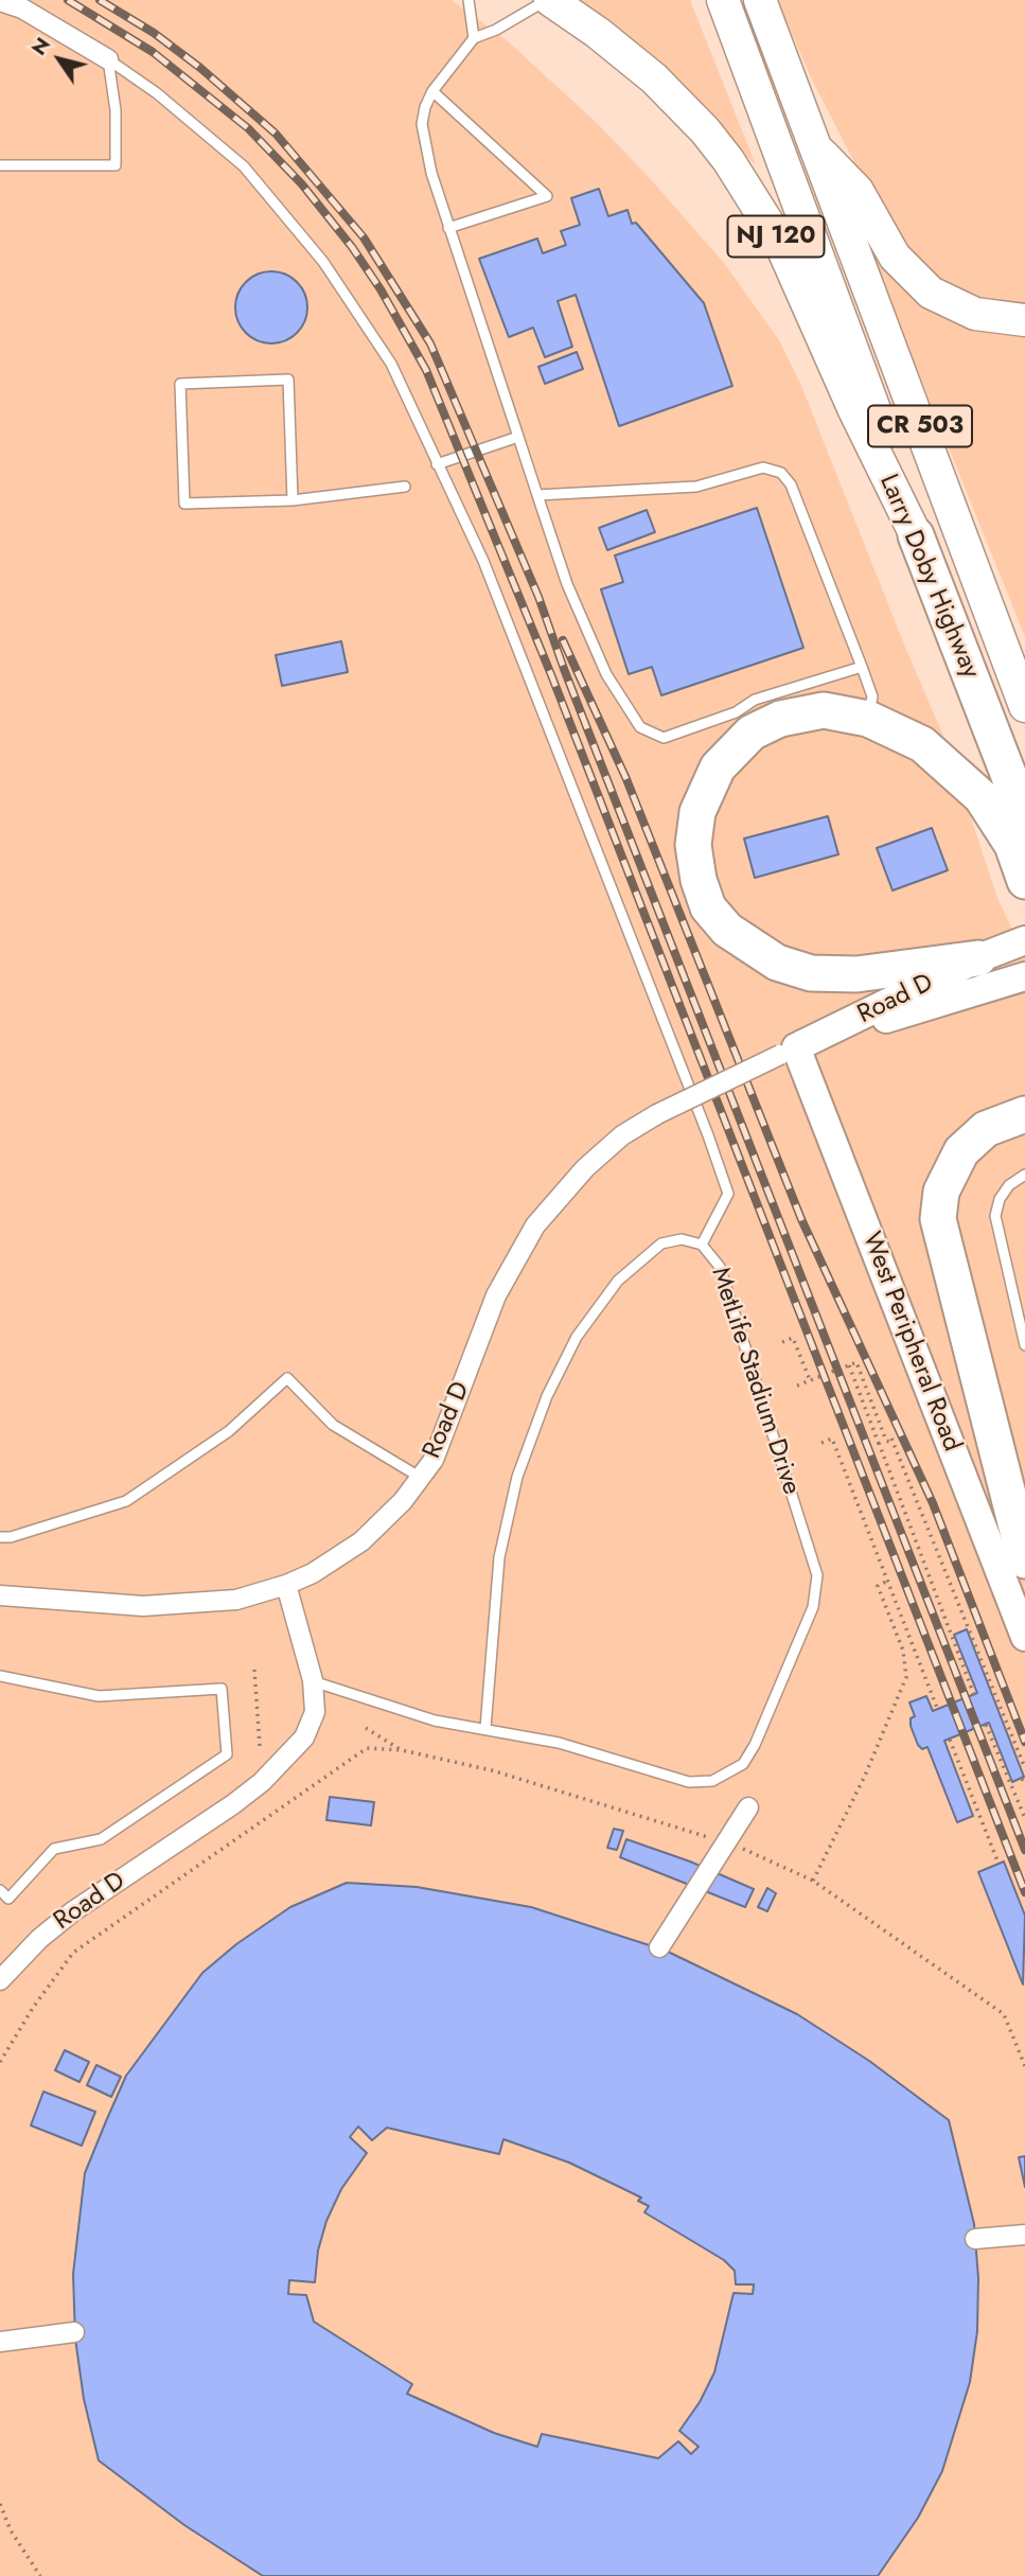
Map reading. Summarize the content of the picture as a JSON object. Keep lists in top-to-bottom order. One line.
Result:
{"streets":{"highway":["NJ 120","Larry Doby Highway"],"main road":["CR 503"],"street":["Road D","West Peripheral Road"],"lane":["MetLife Stadium Drive"]},"crossings":[["CR 503","Larry Doby Highway"],["Road D","West Peripheral Road"],["Road D","MetLife Stadium Drive"]],"north":"top left"}
